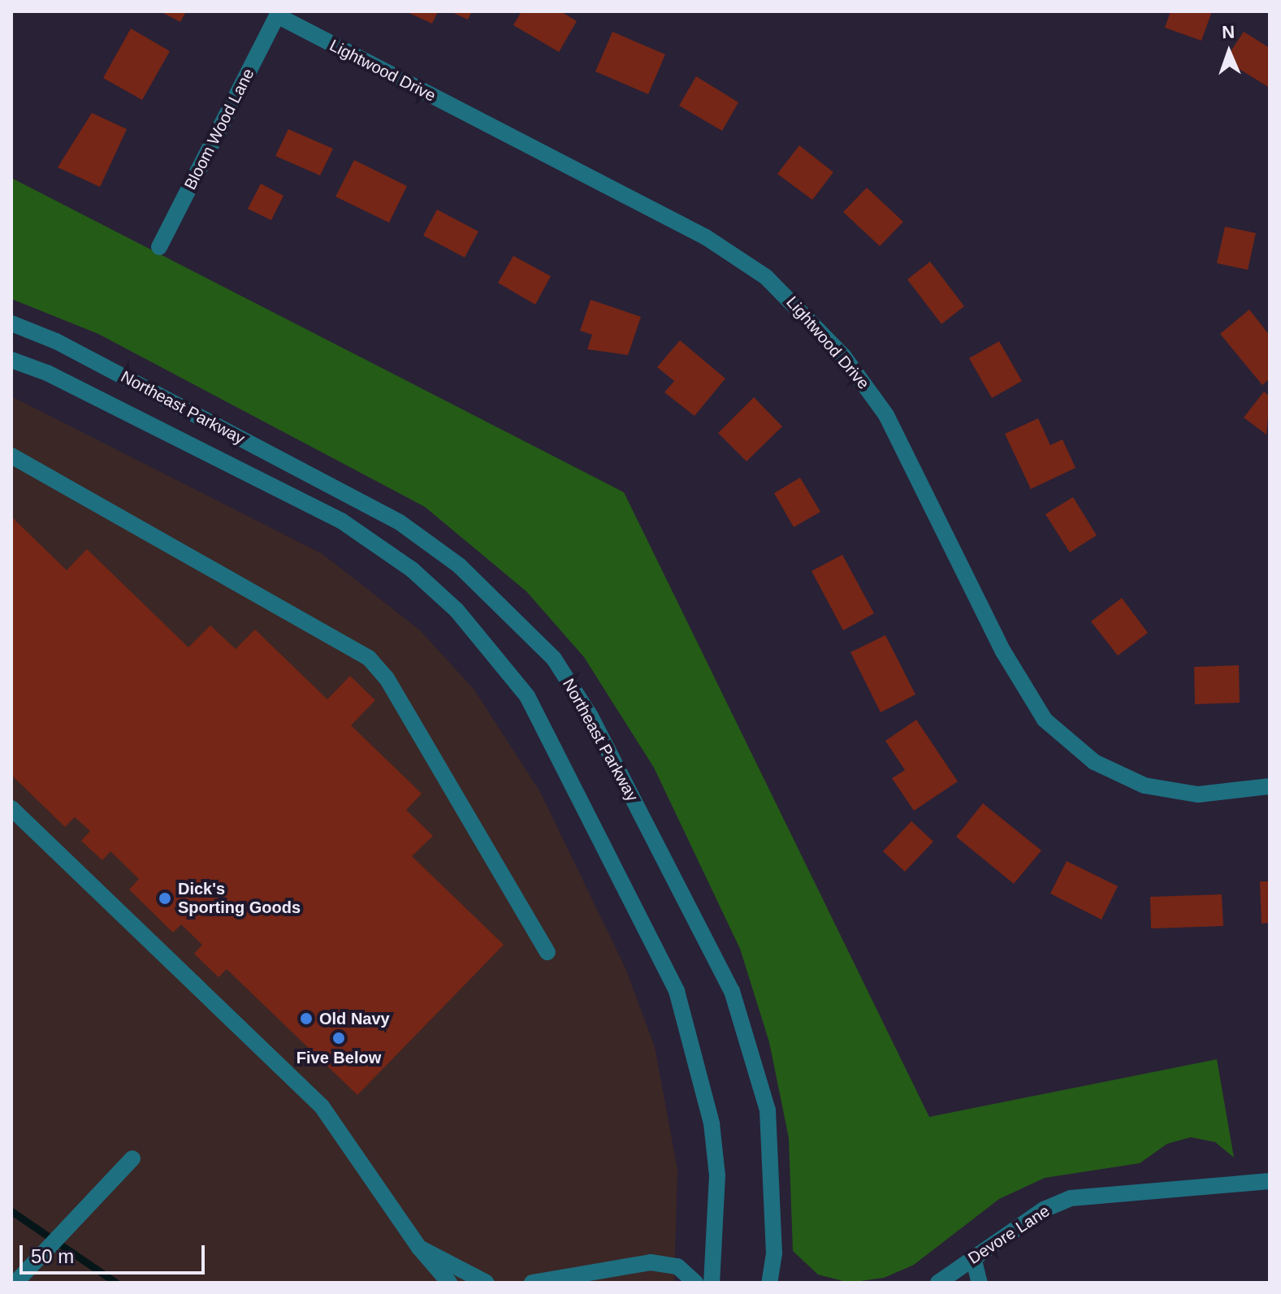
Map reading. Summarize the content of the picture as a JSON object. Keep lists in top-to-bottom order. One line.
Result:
{"streets":{"street":["Lightwood Drive","Bloom Wood Lane","Northeast Parkway","Devore Lane"]},"crossings":[["Lightwood Drive","Bloom Wood Lane"]],"places":["Dick's Sporting Goods","Old Navy","Five Below"],"scale_bar":"50 m","north":"top"}
